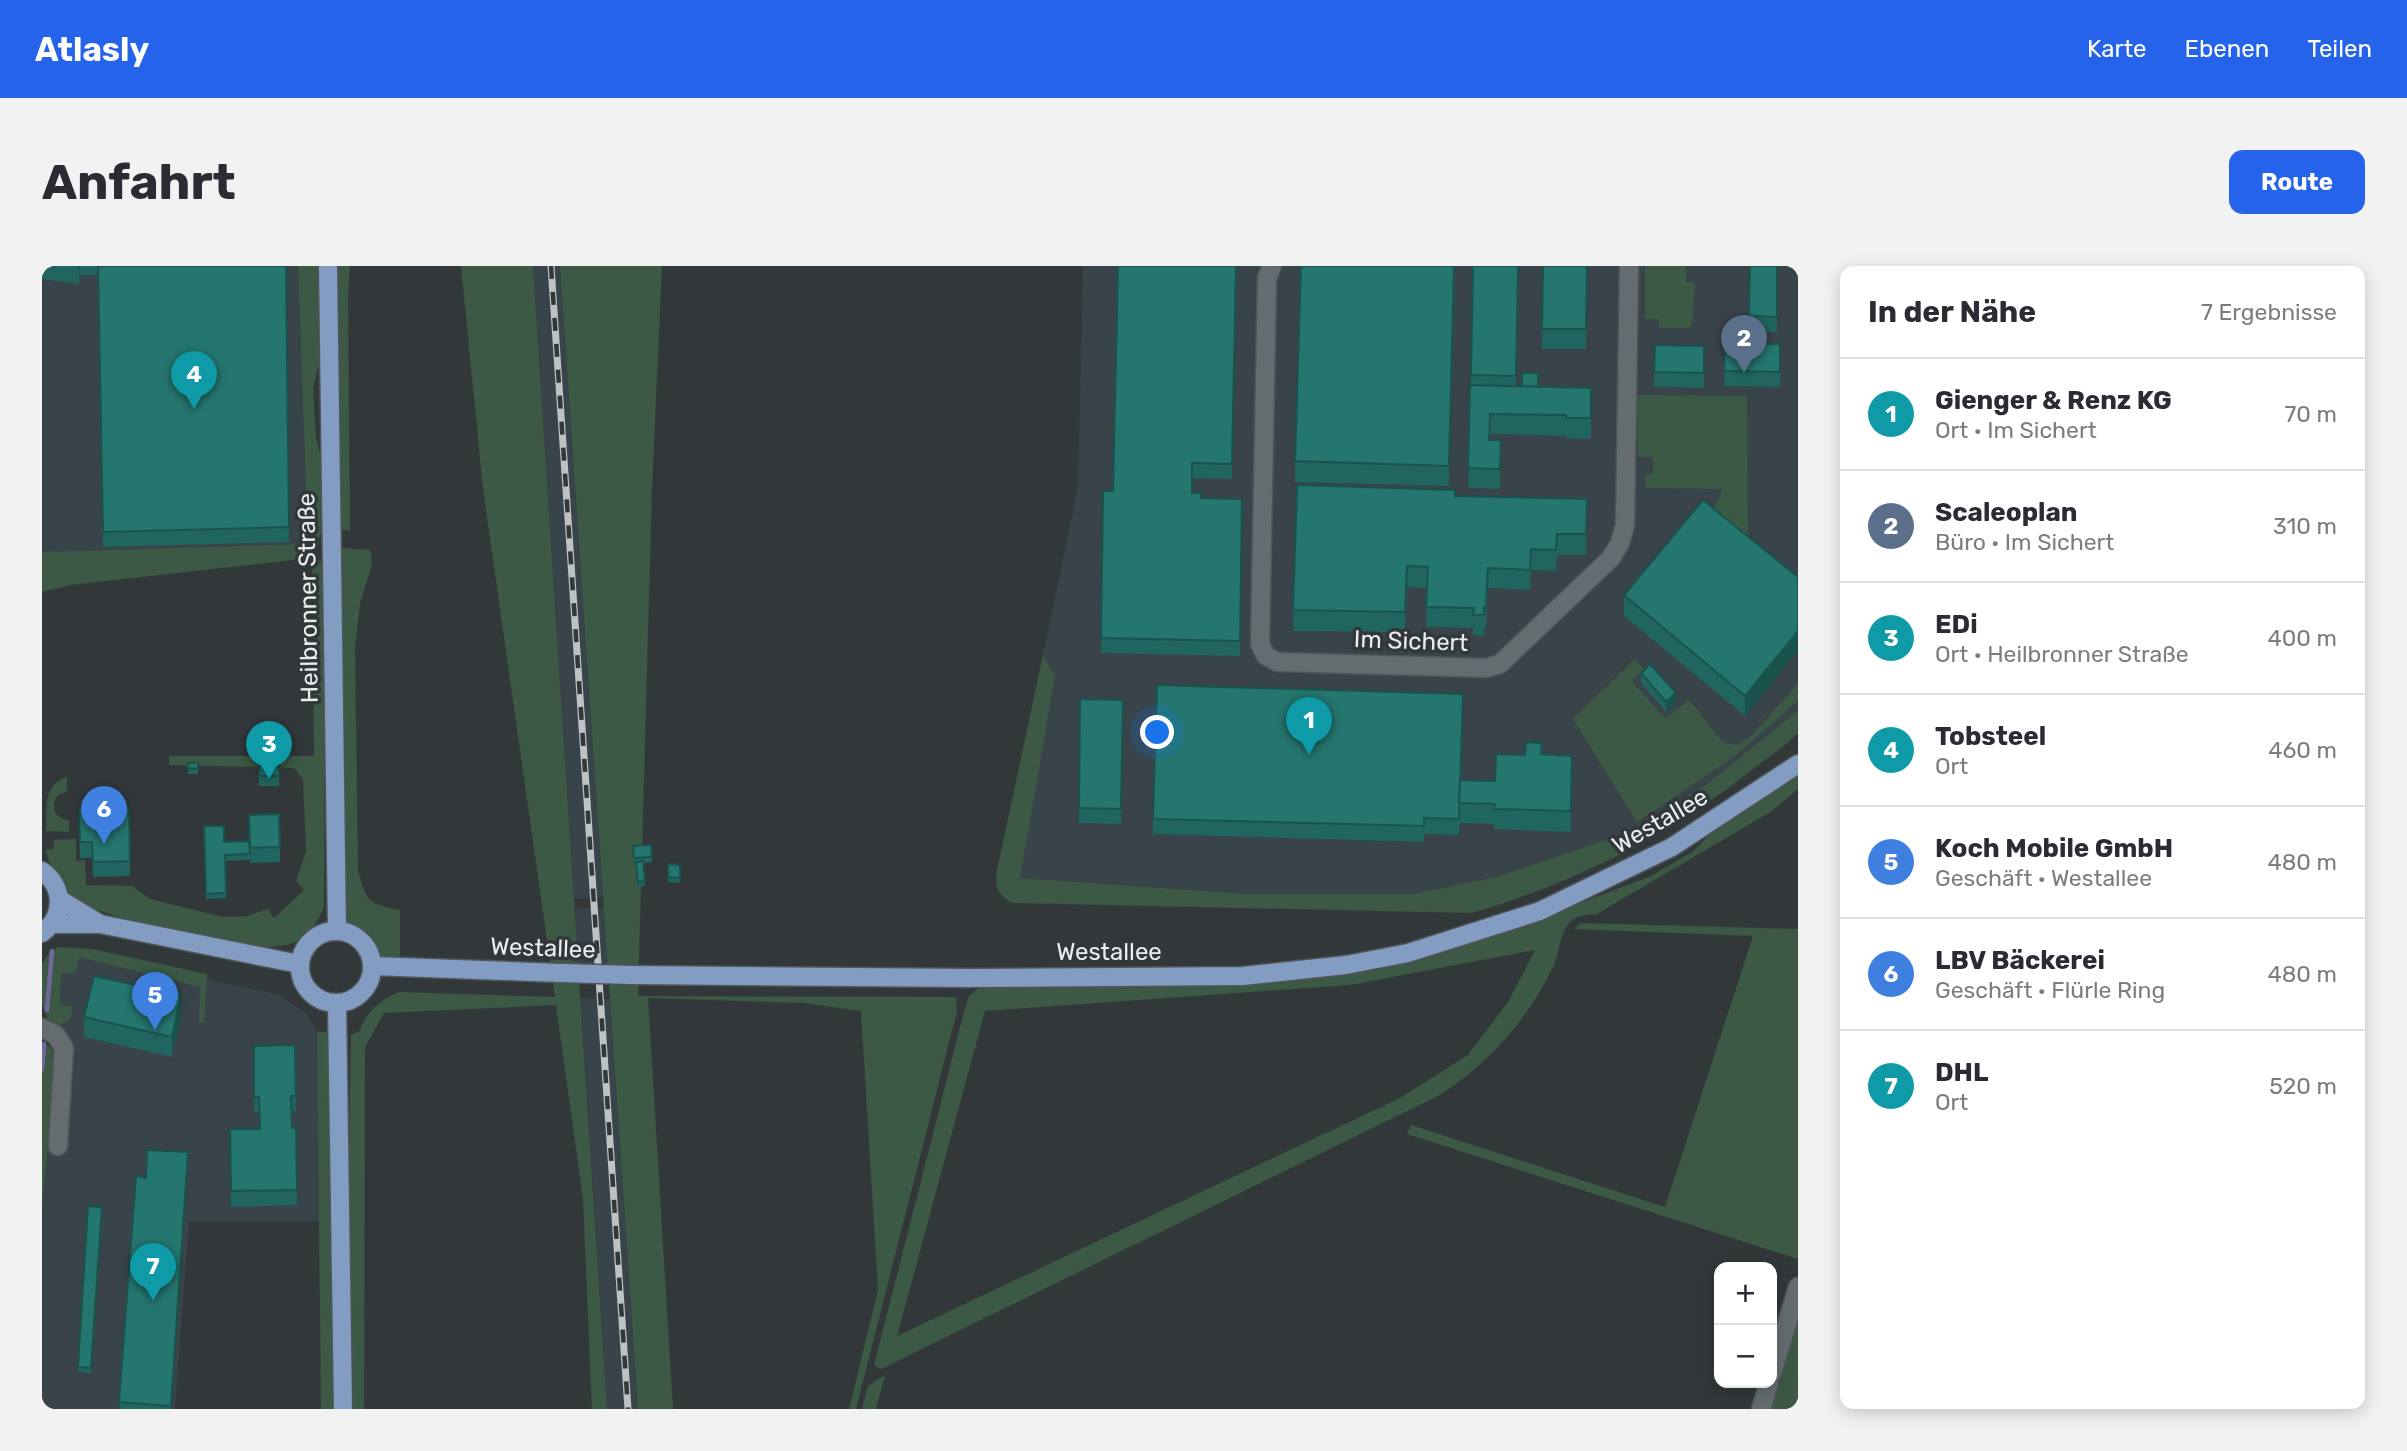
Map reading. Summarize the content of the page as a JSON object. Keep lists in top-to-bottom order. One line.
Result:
{"streets":{"main road":["Heilbronner Straße","Westallee"],"street":["Im Sichert"]},"crossings":[["Heilbronner Straße","Westallee"]],"page":{"header":"Atlasly","nav":["Karte","Ebenen","Teilen"],"buttons":"Route","title":"Anfahrt","heading":["In der Nähe","7 Ergebnisse"],"pins":["2","4","1","3","6","5","7"],"list":[{"mark":"1","name":"Gienger & Renz KG","note":"Ort · Im Sichert","value":"70 m"},{"mark":"2","name":"Scaleoplan","note":"Büro · Im Sichert","value":"310 m"},{"mark":"3","name":"EDi","note":"Ort · Heilbronner Straße","value":"400 m"},{"mark":"4","name":"Tobsteel","note":"Ort","value":"460 m"},{"mark":"5","name":"Koch Mobile GmbH","note":"Geschäft · Westallee","value":"480 m"},{"mark":"6","name":"LBV Bäckerei","note":"Geschäft · Flürle Ring","value":"480 m"},{"mark":"7","name":"DHL","note":"Ort","value":"520 m"}],"map_buttons":["+","−"]}}
